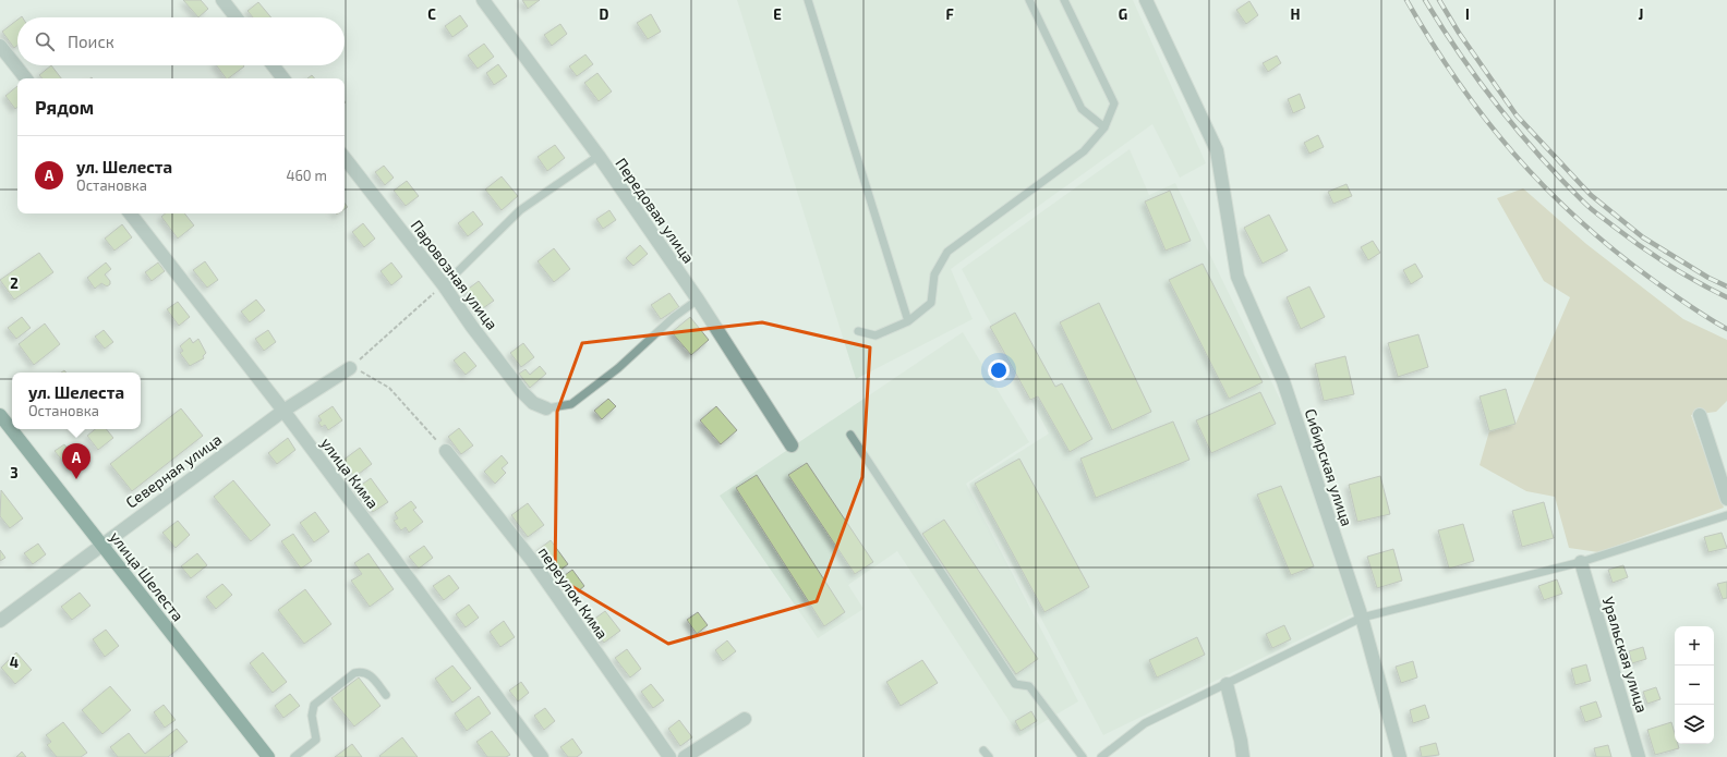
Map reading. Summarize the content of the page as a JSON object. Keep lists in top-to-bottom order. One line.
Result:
{"streets":{"main road":["улица Шелеста"],"street":["Передовая улица","Паровозная улица","Сибирская улица","Северная улица","улица Кима","переулок Кима","Уральская улица"]},"crossings":[["Северная улица","улица Кима"],["Северная улица","улица Шелеста"]],"page":{"search":"Поиск","heading":"Рядом","list":[{"mark":"A","name":"ул. Шелеста","note":"Остановка","value":"460 m"}],"popup":["ул. Шелеста","Остановка"],"pins":"A","map_buttons":["+","−"]},"grid":{"columns":["C","D","E","F","G","H","I","J"],"rows":["2","3","4"]}}
